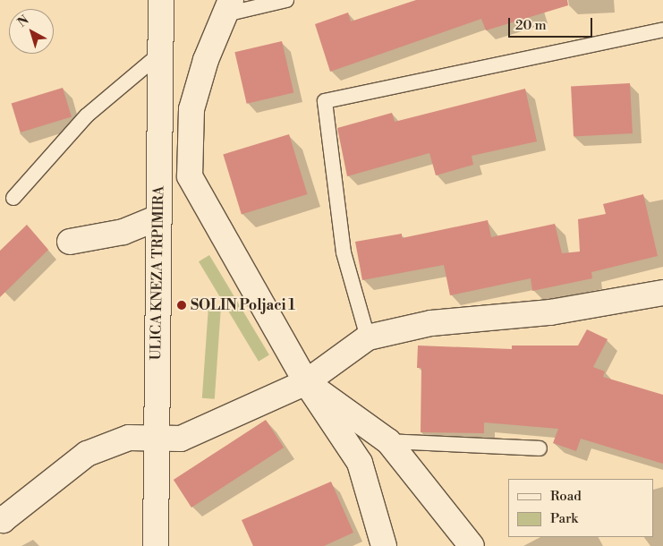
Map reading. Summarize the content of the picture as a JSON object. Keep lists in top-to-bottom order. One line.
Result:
{"streets":{"street":["ULICA KNEZA TRPIMIRA"]},"places":["SOLIN Poljaci 1"],"legend":["Road","Park"],"scale_bar":"20 m","north":"top left"}
